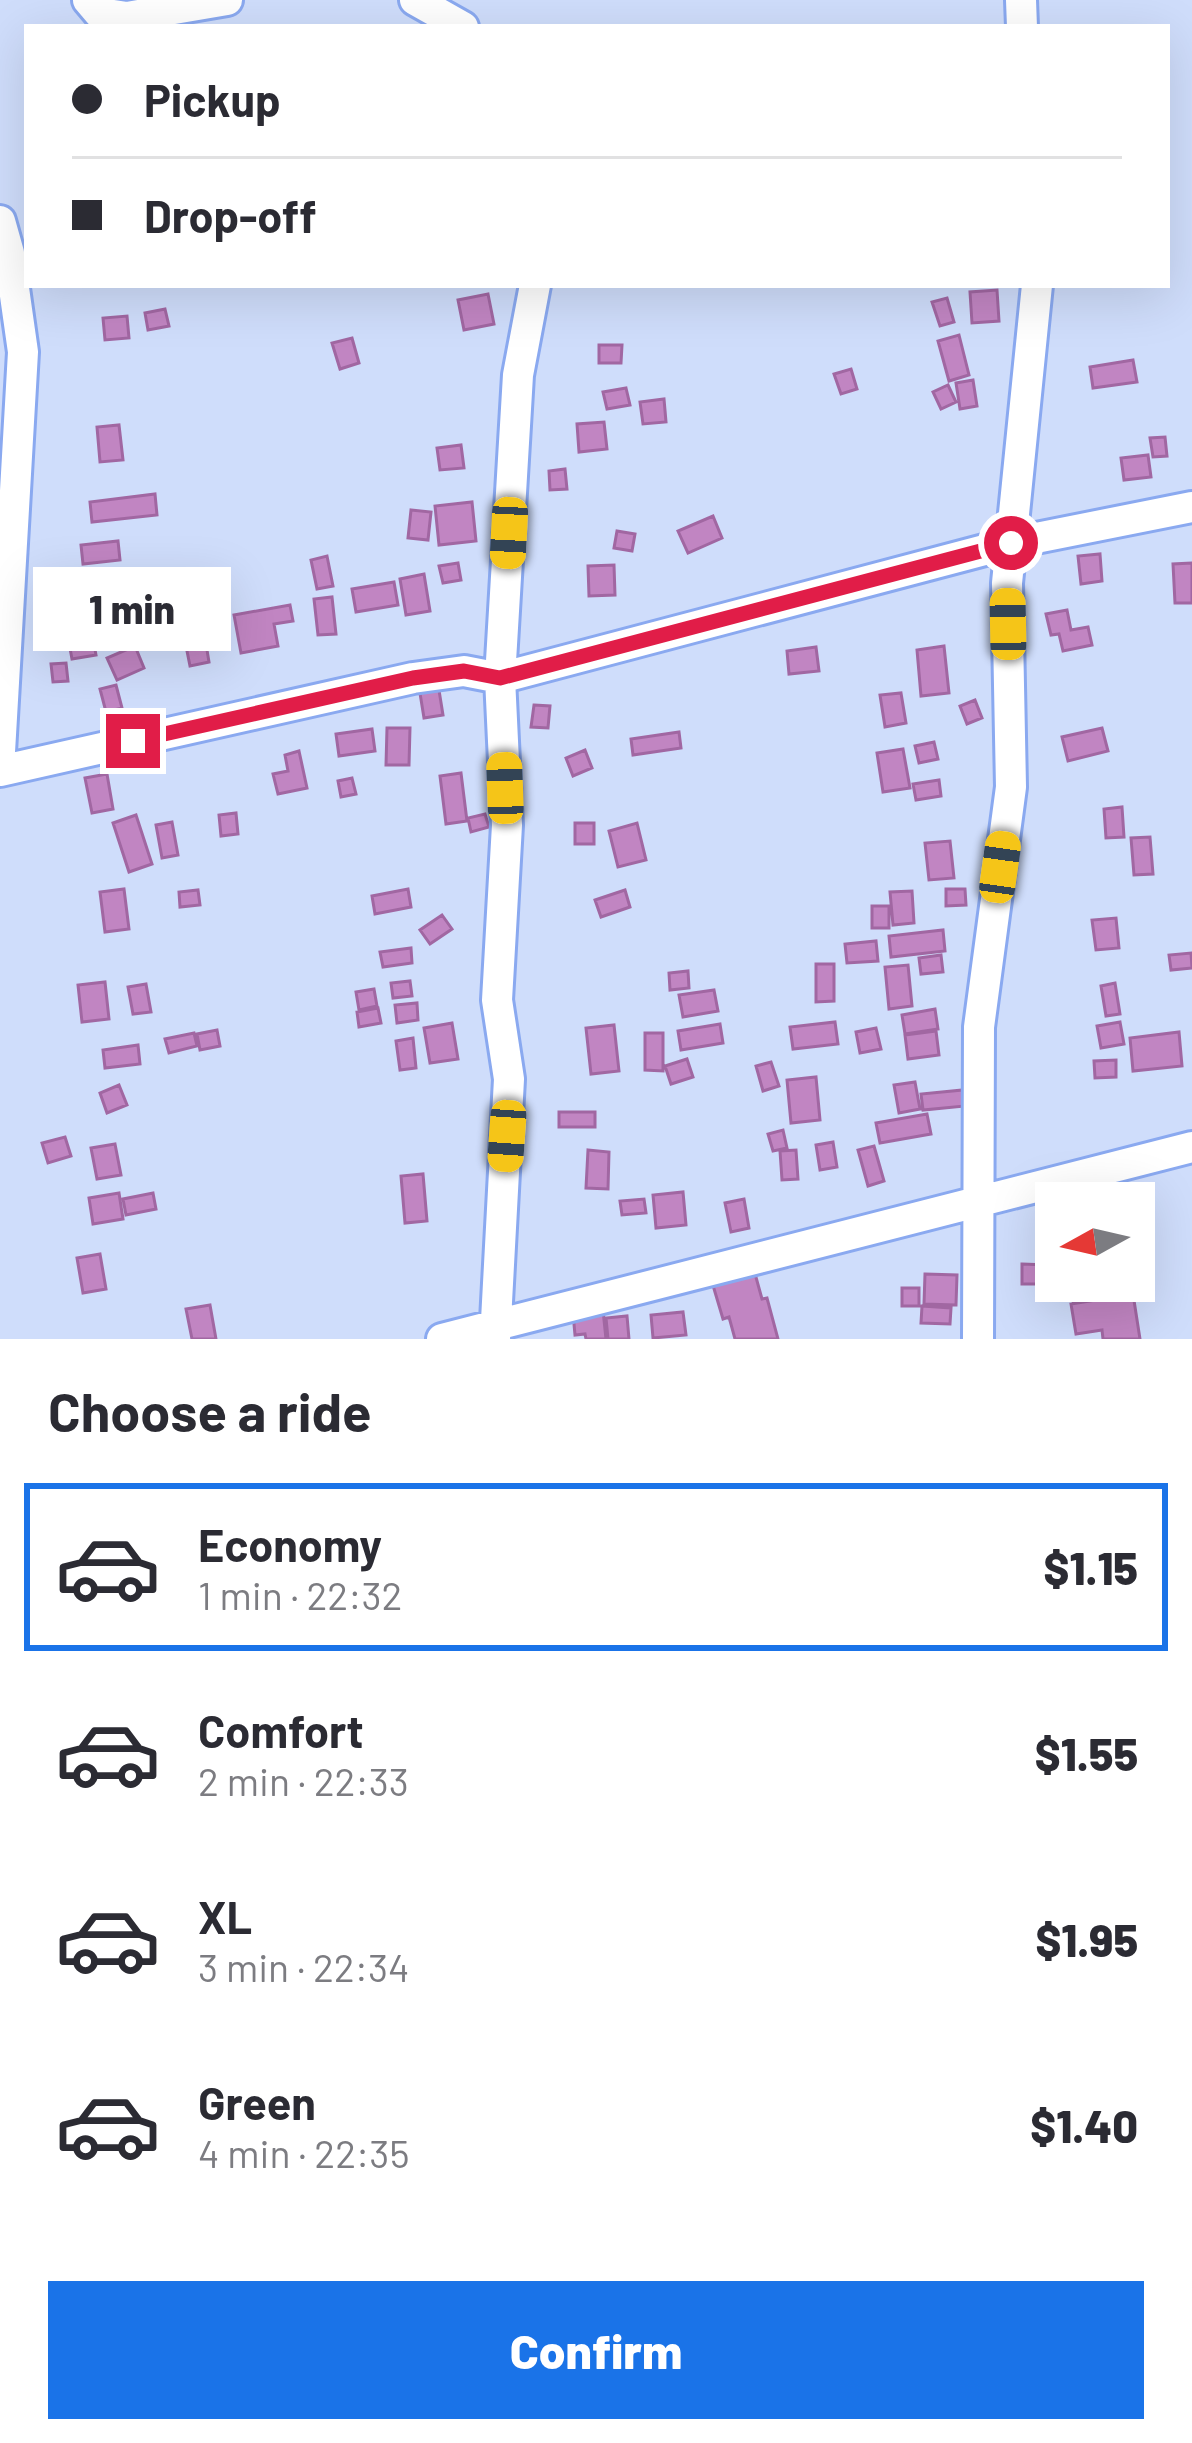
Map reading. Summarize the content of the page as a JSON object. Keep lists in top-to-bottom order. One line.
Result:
{"north":"left","page":{"banner":["Pickup","Drop-off"],"bubble":"1 min","heading":"Choose a ride","list":[{"name":"Economy","note":"1 min · 22:32","value":"$1.15"},{"name":"Comfort","note":"2 min · 22:33","value":"$1.55"},{"name":"XL","note":"3 min · 22:34","value":"$1.95"},{"name":"Green","note":"4 min · 22:35","value":"$1.40"}],"buttons":"Confirm"}}
